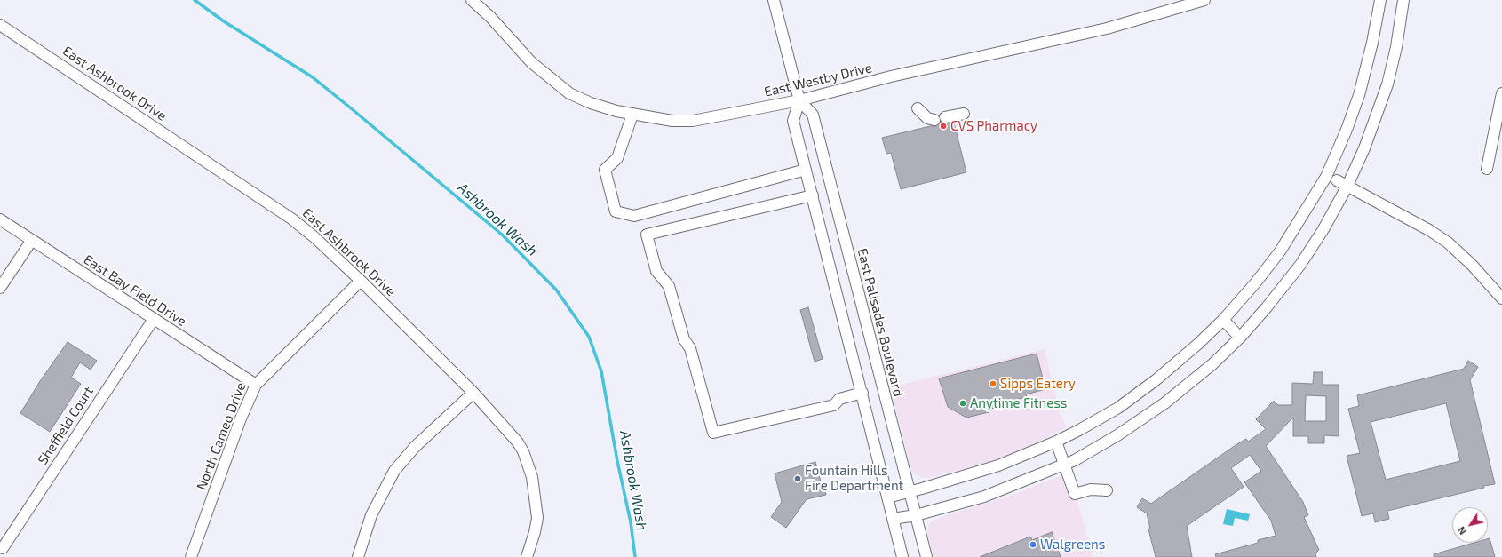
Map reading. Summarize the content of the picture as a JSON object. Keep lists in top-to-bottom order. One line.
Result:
{"streets":{"street":["East Westby Drive","East Ashbrook Drive","East Bay Field Drive","East Palisades Boulevard","Sheffield Court","North Cameo Drive"]},"crossings":[["East Westby Drive","East Palisades Boulevard"],["East Ashbrook Drive","North Cameo Drive"],["East Bay Field Drive","Sheffield Court"],["East Bay Field Drive","North Cameo Drive"]],"water":["Ashbrook Wash"],"places":["CVS Pharmacy","Sipps Eatery","Anytime Fitness","Fountain Hills Fire Department","Walgreens"],"north":"bottom left"}
